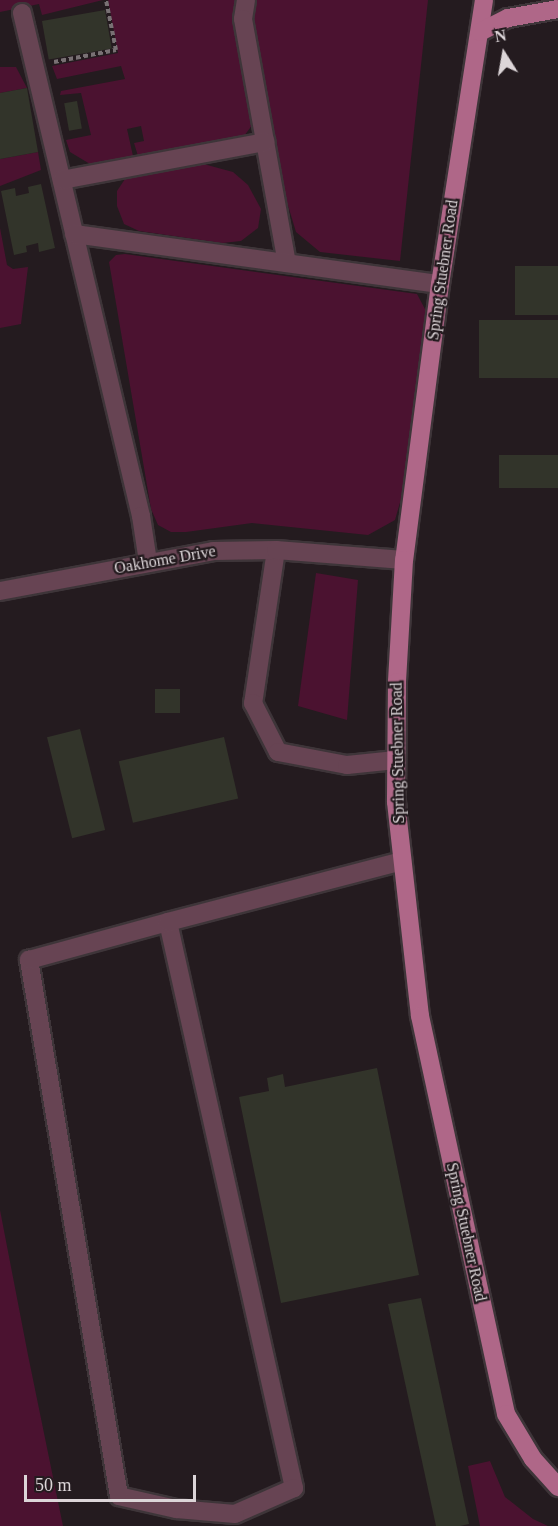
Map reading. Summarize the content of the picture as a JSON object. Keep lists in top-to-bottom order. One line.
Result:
{"streets":{"main road":["Spring Stuebner Road"],"street":["Oakhome Drive"]},"crossings":[["Spring Stuebner Road","Oakhome Drive"]],"scale_bar":"50 m","north":"top"}
